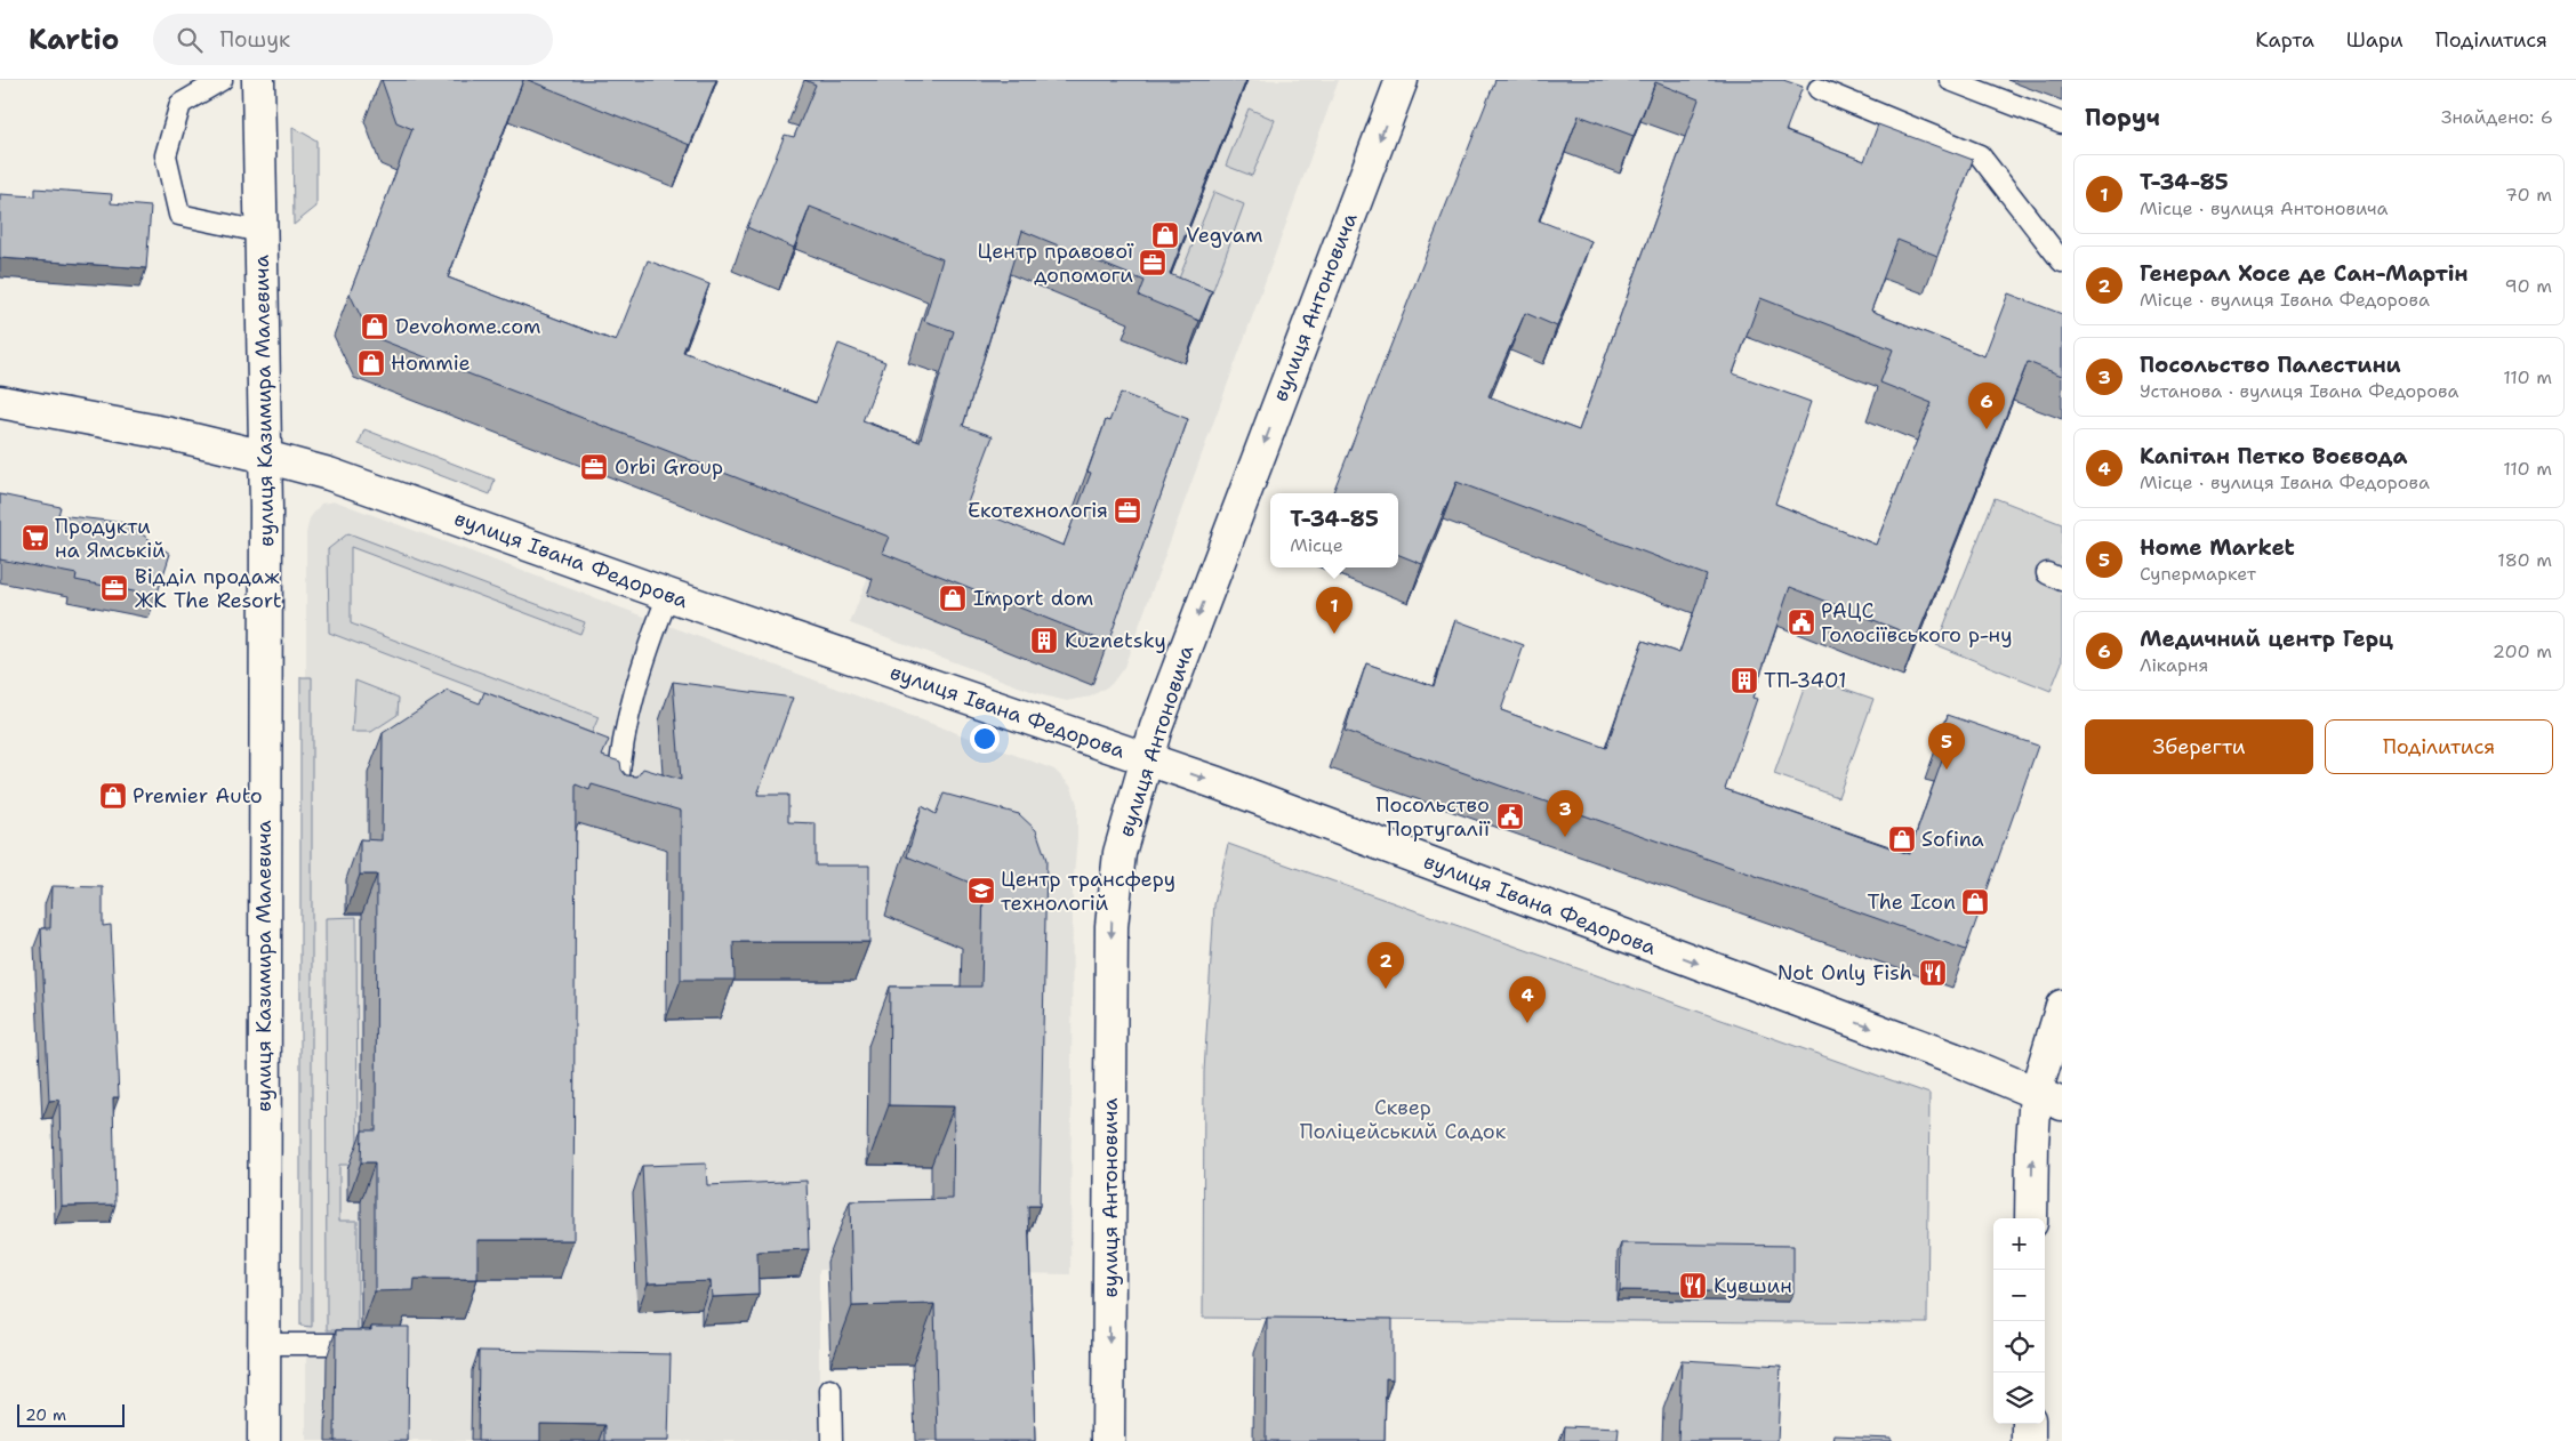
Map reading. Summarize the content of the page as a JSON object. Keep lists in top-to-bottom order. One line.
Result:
{"streets":{"main road":["вулиця Антоновича","вулиця Казимира Малевича","вулиця Івана Федорова"]},"crossings":[["вулиця Антоновича","вулиця Івана Федорова"],["вулиця Казимира Малевича","вулиця Івана Федорова"]],"one_way":["вулиця Антоновича","вулиця Івана Федорова"],"parks":["Сквер Поліцейський Садок"],"places":{"shop":["Vegvam","Devohome.com","Hommie","Import dom","Premier Auto","Sоfina","The Icon"],"office":["Центр правової допомоги","Orbi Group","Екотехнологія","Відділ продаж ЖК The Resort"],"supermarket":["Продукти на Ямській"],"public building":["РАЦС Голосіївського р-ну","Посольство Португалії"],"building":["Kuznetsky","ТП-3401"],"school or university":["Центр трансферу технологій"],"restaurant":["Not Only Fish","Кувшин"]},"scale_bar":"20 m","page":{"header":"Kartio","search":"Пошук","nav":["Карта","Шари","Поділитися"],"heading":["Поруч","Знайдено: 6"],"list":[{"mark":"1","name":"Т-34-85","note":"Місце · вулиця Антоновича","value":"70 m"},{"mark":"2","name":"Генерал Хосе де Сан-Мартін","note":"Місце · вулиця Івана Федорова","value":"90 m"},{"mark":"3","name":"Посольство Палестини","note":"Установа · вулиця Івана Федорова","value":"110 m"},{"mark":"4","name":"Капітан Петко Воєвода","note":"Місце · вулиця Івана Федорова","value":"110 m"},{"mark":"5","name":"Home Market","note":"Супермаркет","value":"180 m"},{"mark":"6","name":"Медичний центр Герц","note":"Лікарня","value":"200 m"}],"pins":["6","1","5","3","2","4"],"popup":["Т-34-85","Місце"],"buttons":["Зберегти","Поділитися"],"map_buttons":["+","−"],"scale":"20 m"}}
